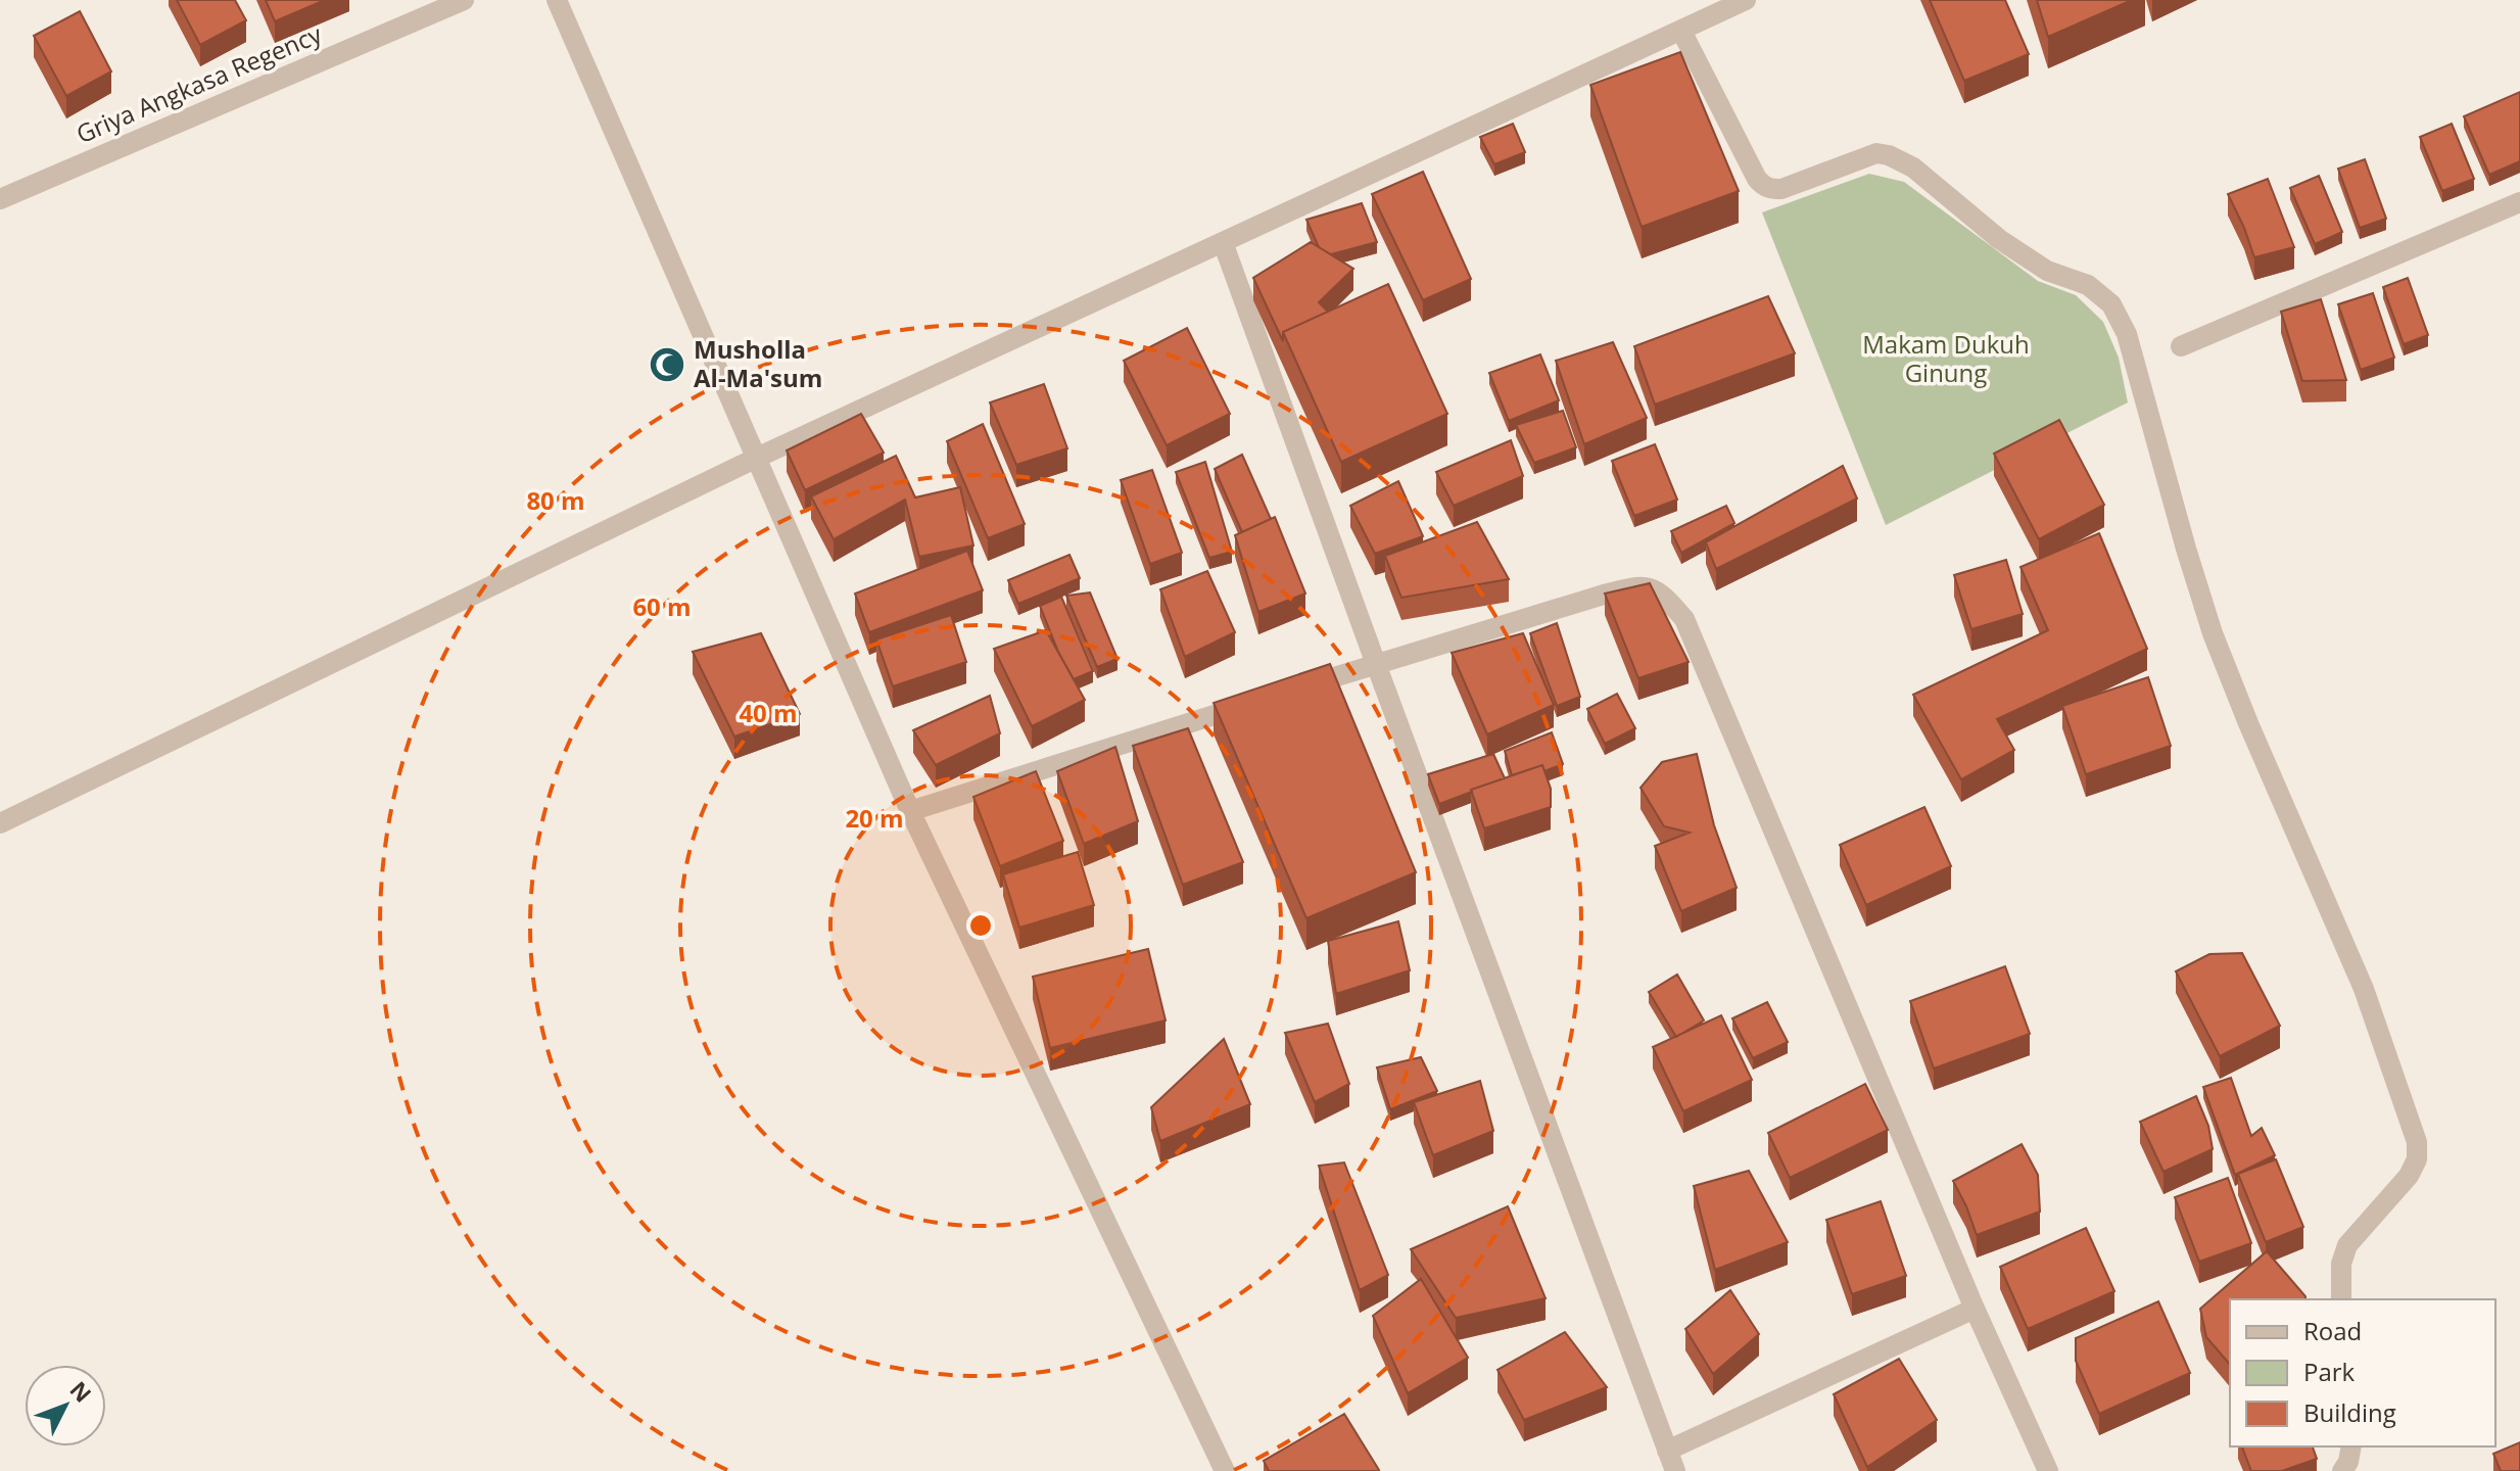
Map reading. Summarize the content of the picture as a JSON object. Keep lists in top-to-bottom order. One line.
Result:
{"streets":{"street":["Griya Angkasa Regency"]},"parks":["Makam Dukuh Ginung"],"places":{"mosque":["Musholla Al-Ma'sum"]},"legend":["Road","Park","Building"],"north":"top right","rings":["80 m","60 m","40 m","20 m"]}
